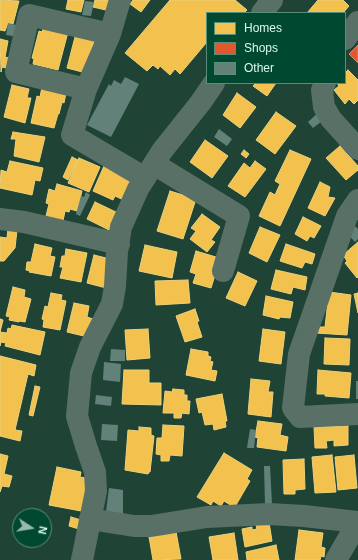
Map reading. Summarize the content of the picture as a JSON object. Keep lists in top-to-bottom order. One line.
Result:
{"legend":["Homes","Shops","Other"],"north":"right"}
